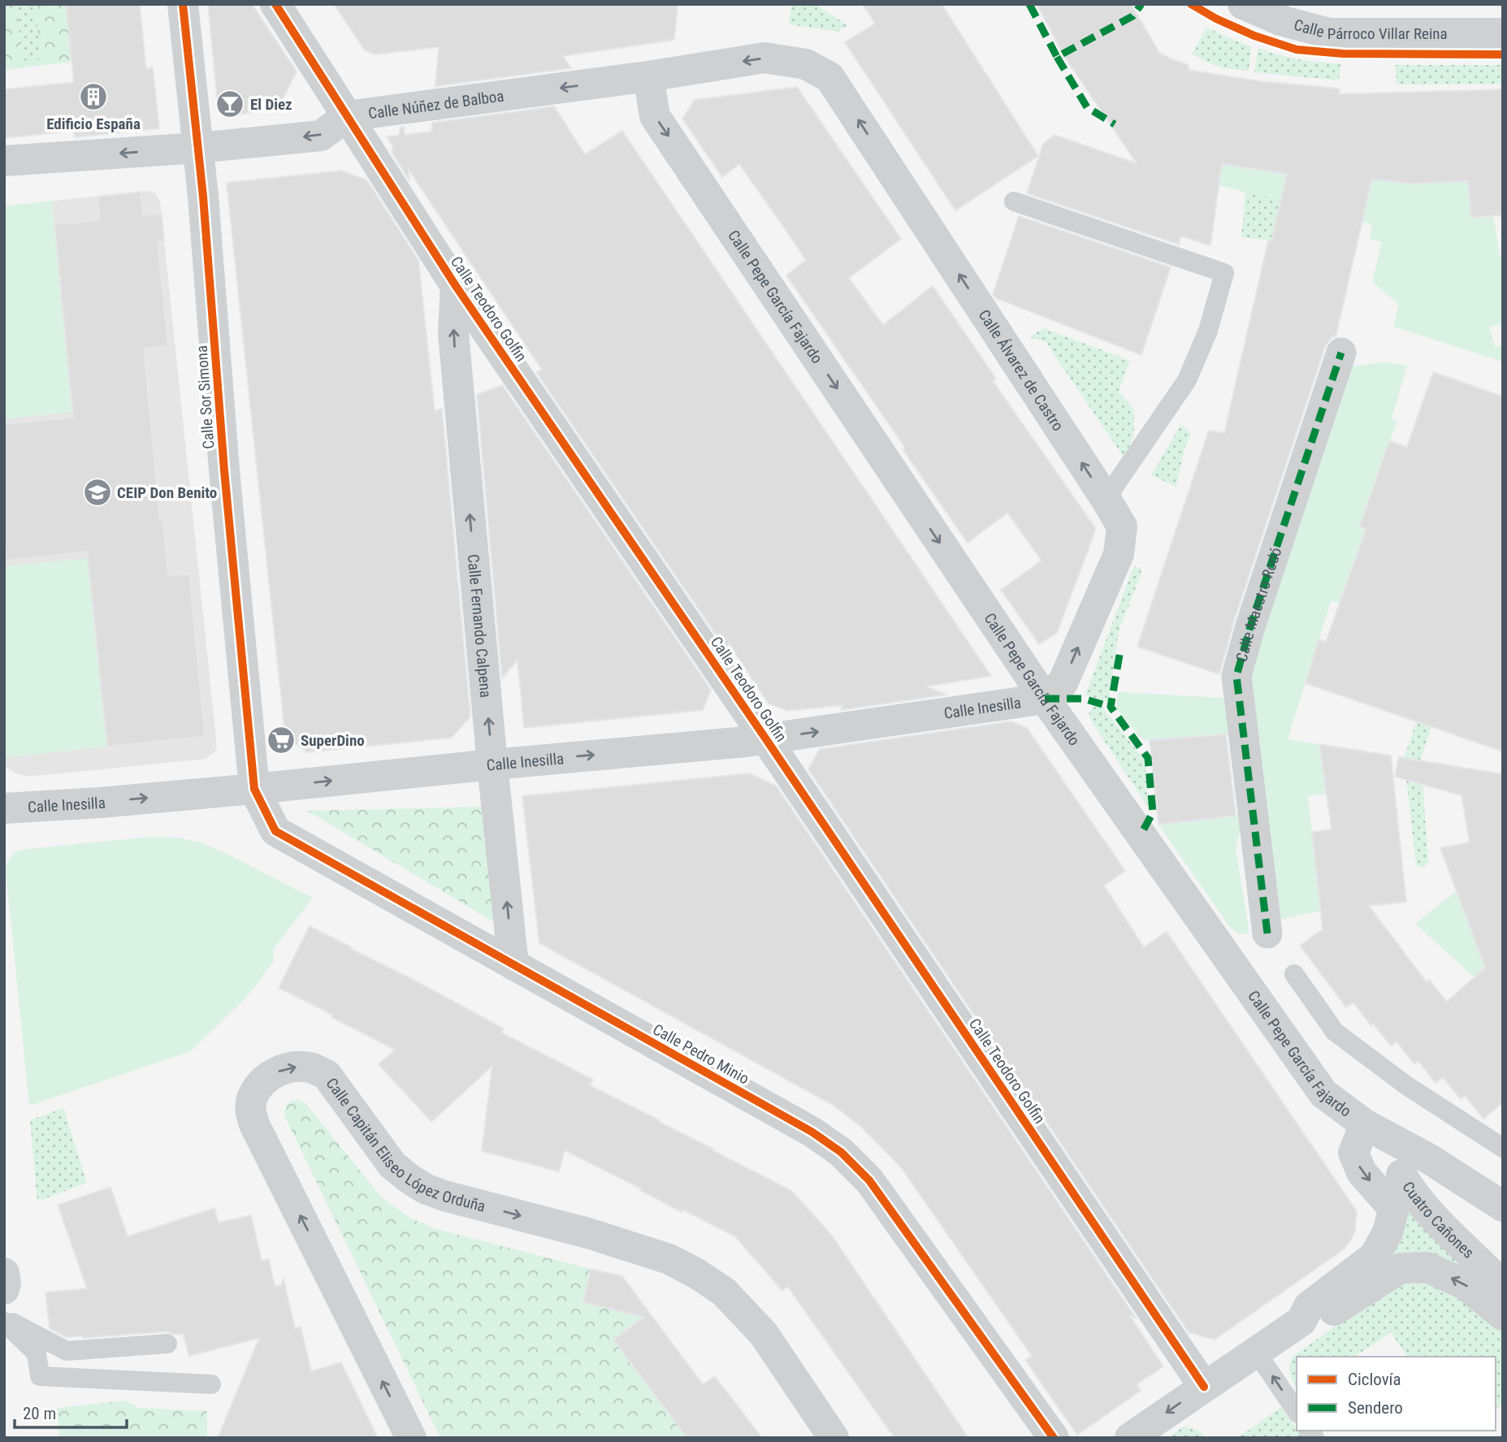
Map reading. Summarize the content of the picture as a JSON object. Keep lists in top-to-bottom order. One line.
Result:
{"streets":{"street":["Calle Párroco Villar Reina","Calle Núñez de Balboa","Calle Pepe García Fajardo","Calle Teodoro Golfin","Calle Álvarez de Castro","Calle Sor Simona","Calle Maestro Rodó","Calle Fernando Calpena","Calle Inesilla","Calle Pedro Minio","Calle Capitán Eliseo López Orduña","Cuatro Cañones"]},"crossings":[["Calle Núñez de Balboa","Calle Pepe García Fajardo"],["Calle Núñez de Balboa","Calle Teodoro Golfin"],["Calle Núñez de Balboa","Calle Álvarez de Castro"],["Calle Núñez de Balboa","Calle Sor Simona"],["Calle Pepe García Fajardo","Calle Álvarez de Castro"],["Calle Pepe García Fajardo","Calle Inesilla"],["Calle Pepe García Fajardo","Cuatro Cañones"],["Calle Teodoro Golfin","Calle Fernando Calpena"],["Calle Teodoro Golfin","Calle Inesilla"],["Calle Álvarez de Castro","Calle Inesilla"],["Calle Sor Simona","Calle Inesilla"],["Calle Sor Simona","Calle Pedro Minio"],["Calle Fernando Calpena","Calle Inesilla"],["Calle Fernando Calpena","Calle Pedro Minio"],["Calle Inesilla","Calle Pedro Minio"]],"one_way":["Calle Núñez de Balboa","Calle Pepe García Fajardo","Calle Álvarez de Castro","Calle Fernando Calpena","Calle Inesilla","Cuatro Cañones"],"places":{"building":["Edificio España"],"bar":["El Diez"],"school or university":["CEIP Don Benito"],"supermarket":["SuperDino"]},"legend":["Ciclovía","Sendero"],"scale_bar":"20 m"}
